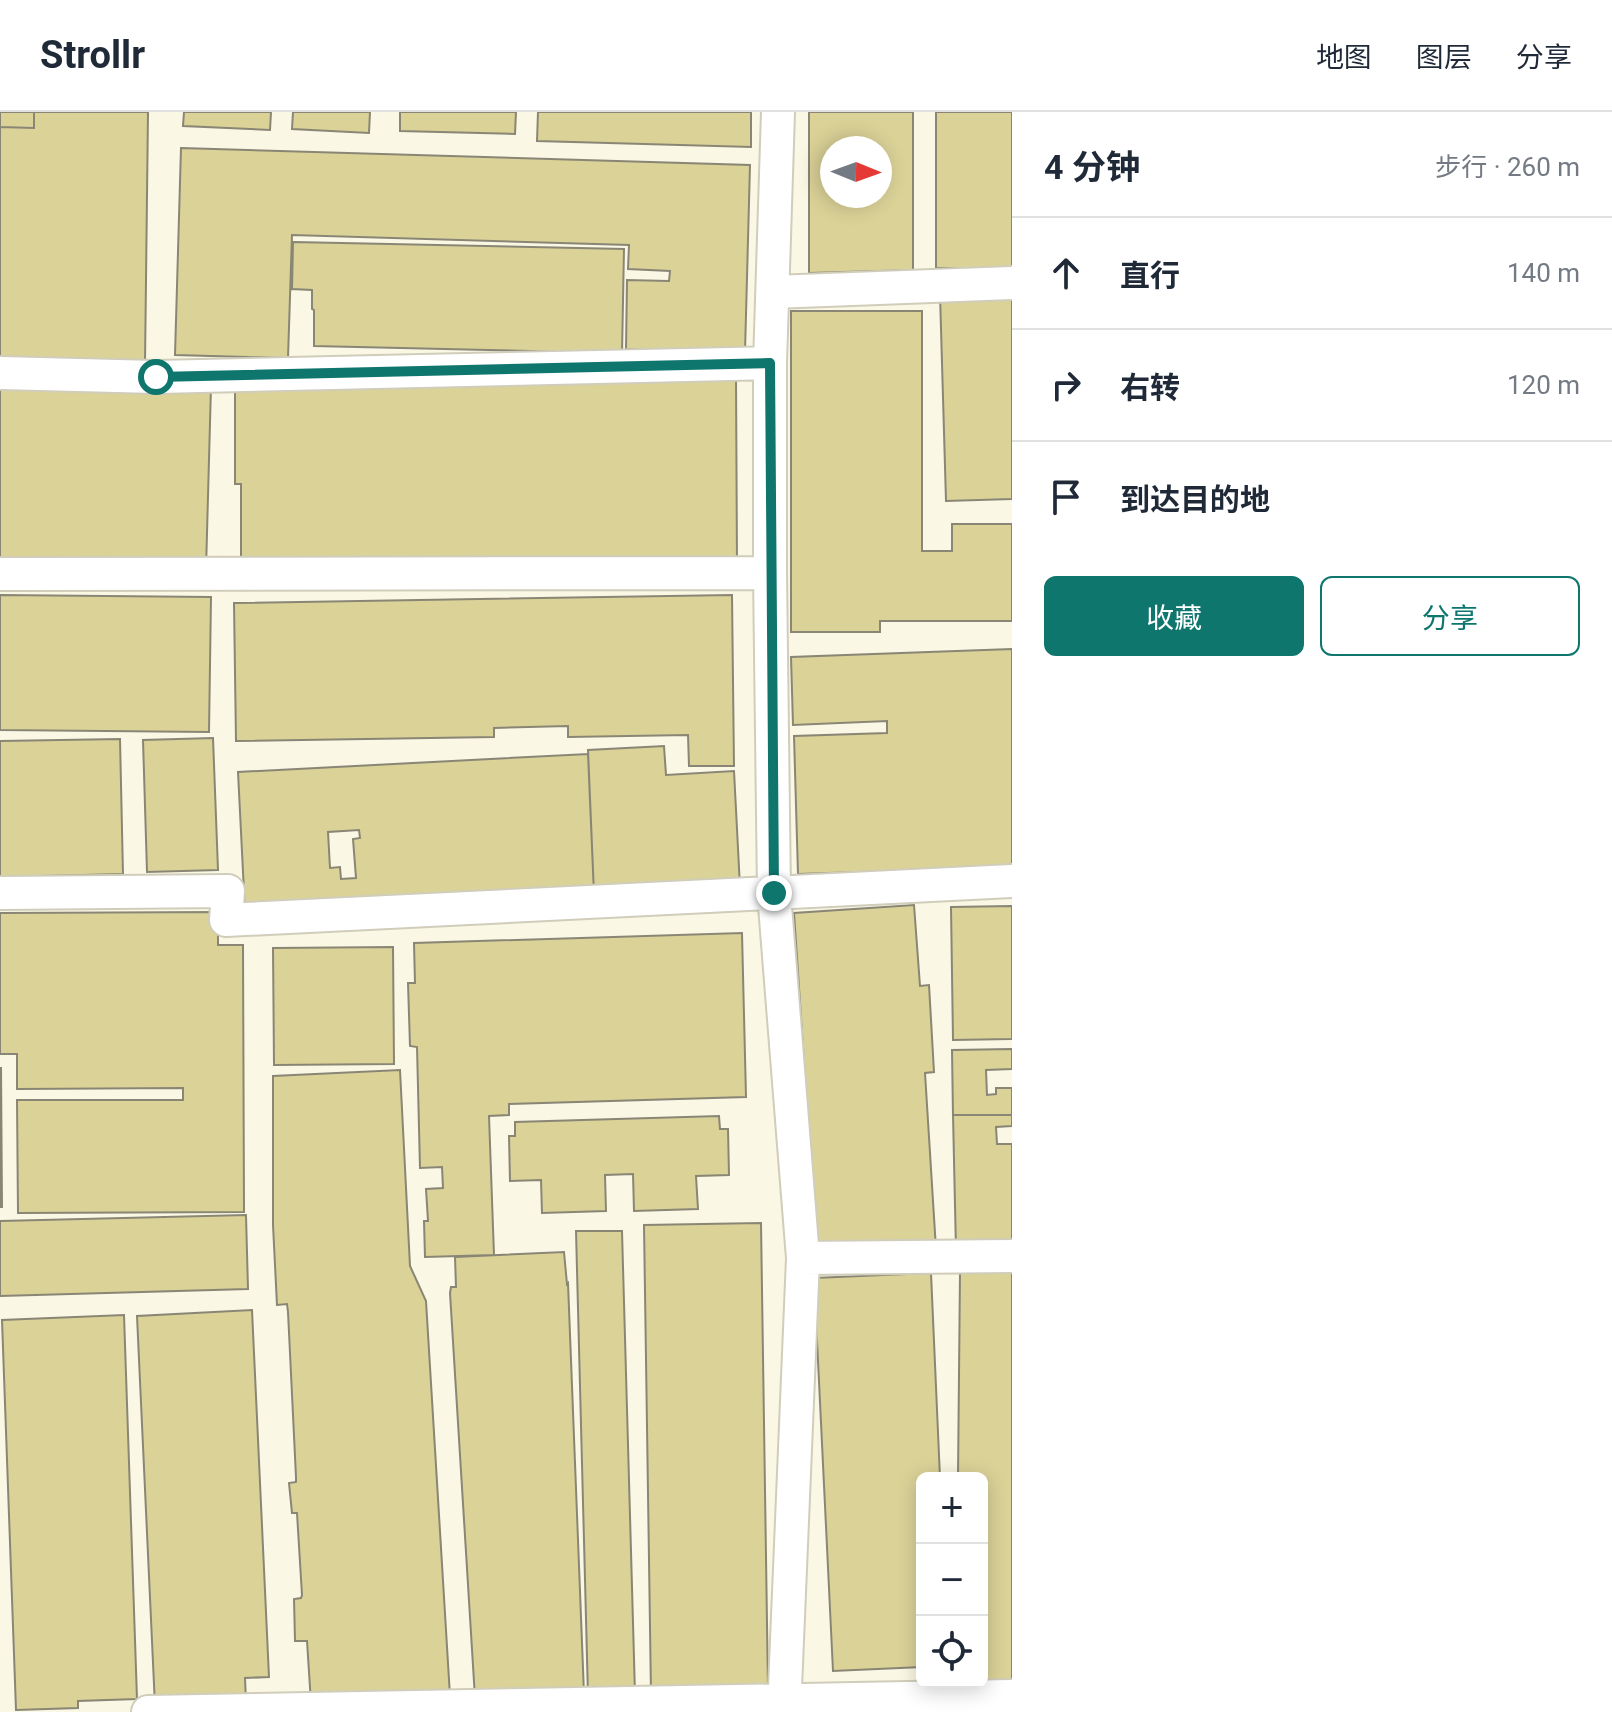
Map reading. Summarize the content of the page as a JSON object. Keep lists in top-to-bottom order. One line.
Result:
{"north":"right","page":{"header":"Strollr","nav":["地图","图层","分享"],"heading":["4 分钟","步行 · 260 m"],"list":[["直行","140 m"],["右转","120 m"],"到达目的地"],"buttons":["收藏","分享"],"map_buttons":["+","−"]}}
